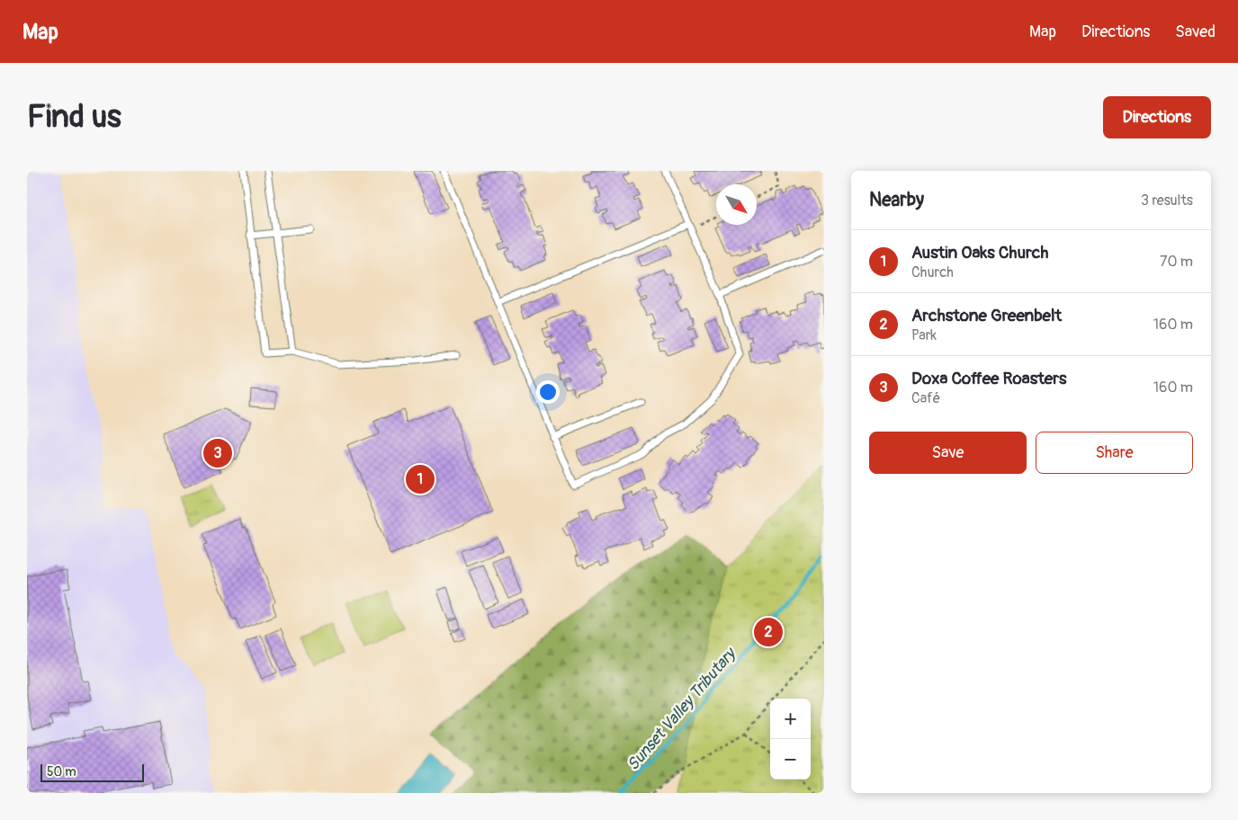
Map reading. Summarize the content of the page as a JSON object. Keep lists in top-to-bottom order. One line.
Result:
{"water":["Sunset Valley Tributary"],"scale_bar":"50 m","north":"bottom right","page":{"header":"Map","nav":["Map","Directions","Saved"],"buttons":["Directions",["Save","Share"]],"title":"Find us","heading":["Nearby","3 results"],"list":[{"mark":"1","name":"Austin Oaks Church","note":"Church","value":"70 m"},{"mark":"2","name":"Archstone Greenbelt","note":"Park","value":"160 m"},{"mark":"3","name":"Doxa Coffee Roasters","note":"Café","value":"160 m"}],"pins":["3","1","2"],"map_buttons":["+","−"],"scale":"50 m"}}
